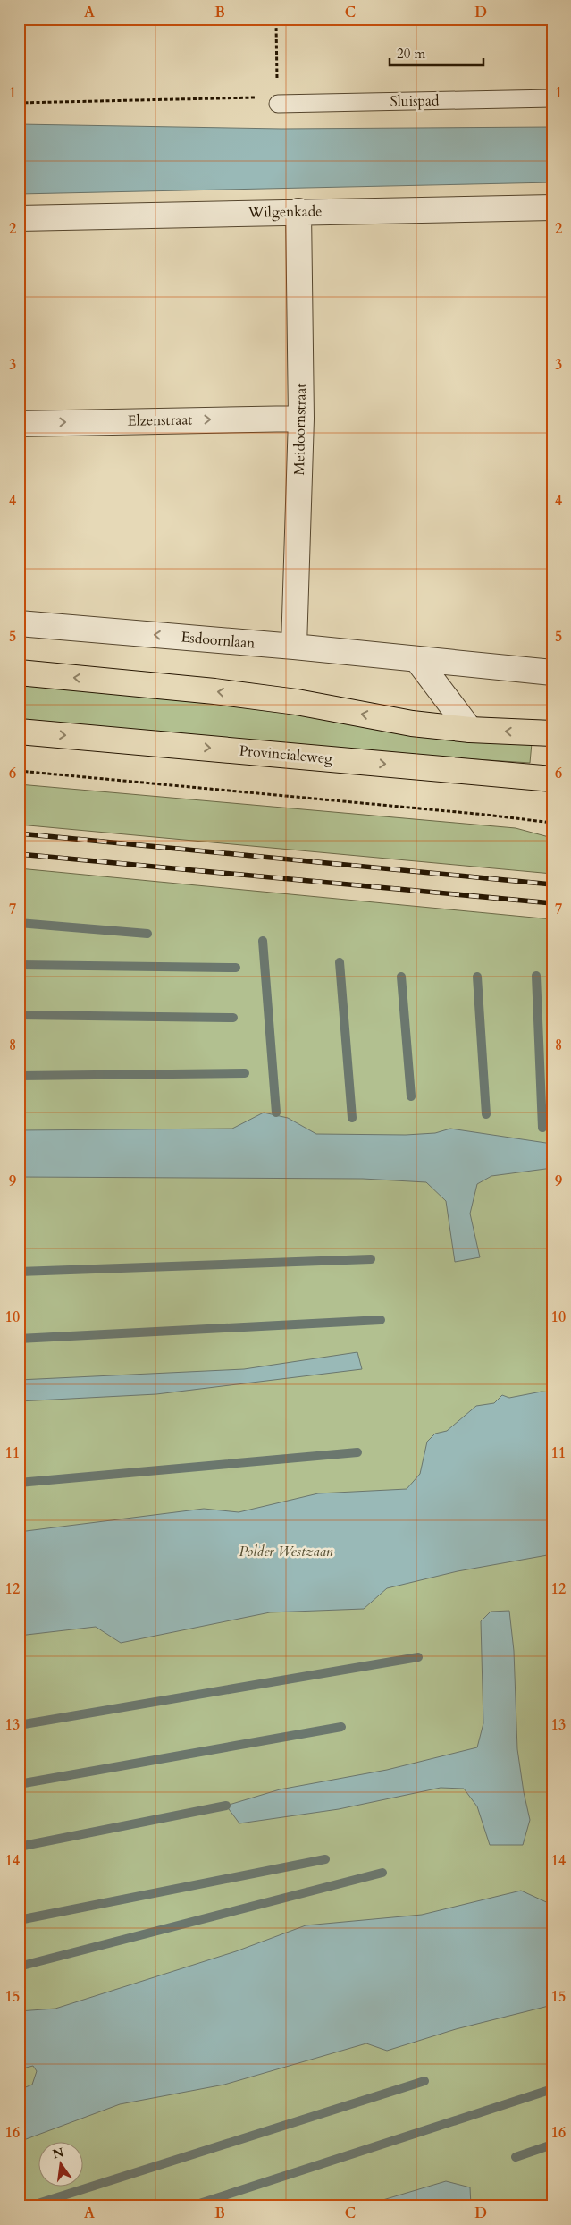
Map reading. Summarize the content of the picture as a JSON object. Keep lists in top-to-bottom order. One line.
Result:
{"streets":{"main road":["Provincialeweg"],"street":["Wilgenkade","Elzenstraat","Meidoornstraat","Esdoornlaan"],"lane":["Sluispad"]},"crossings":[["Wilgenkade","Meidoornstraat"],["Elzenstraat","Meidoornstraat"],["Meidoornstraat","Esdoornlaan"]],"one_way":["Elzenstraat","Esdoornlaan"],"parks":["Polder Westzaan"],"scale_bar":"20 m","north":"top","grid":{"columns":["A","B","C","D"],"rows":["1","2","3","4","5","6","7","8","9","10","11","12","13","14","15","16"]}}
